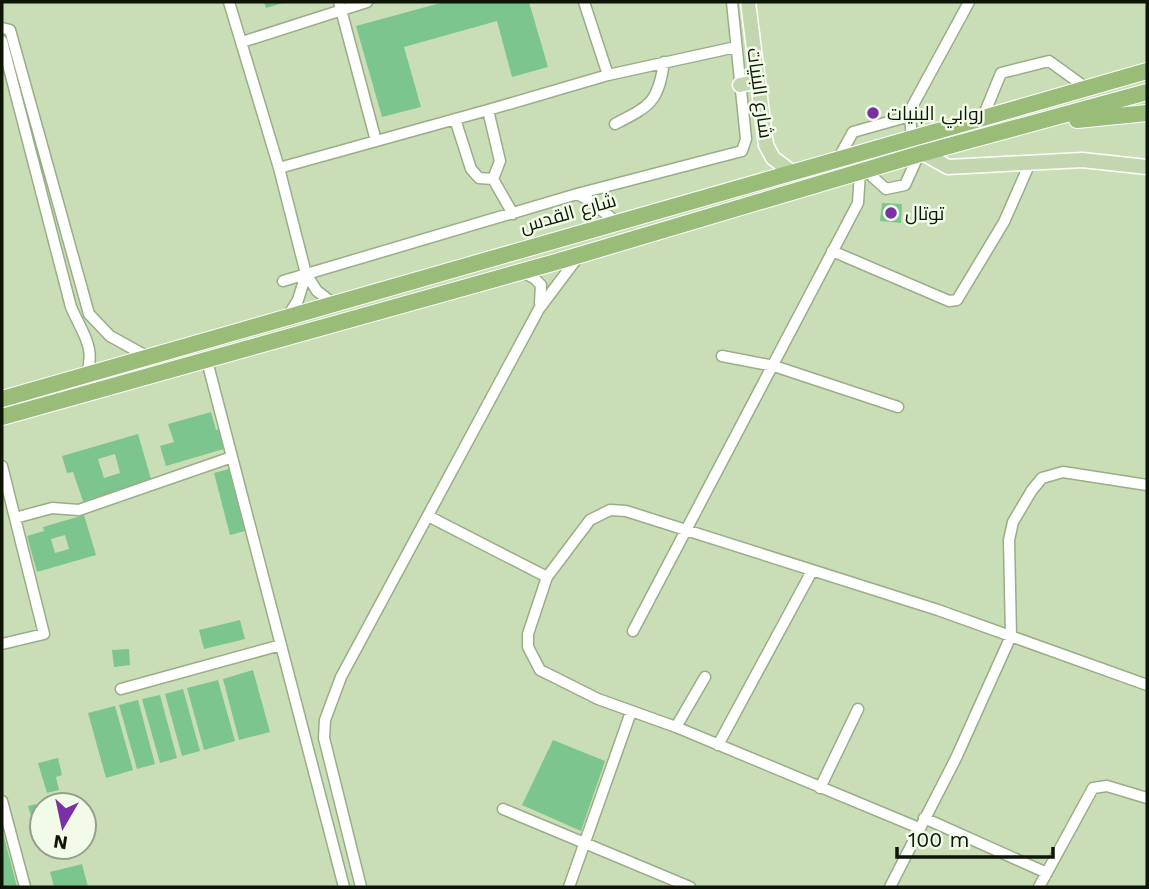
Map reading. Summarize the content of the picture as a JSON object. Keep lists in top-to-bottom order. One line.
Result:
{"streets":{"highway":["شارع القدس"],"main road":["شارع البنيات"]},"crossings":[["شارع البنيات","شارع القدس"]],"places":["روابي البنيات","توتال"],"scale_bar":"100 m","north":"bottom"}
